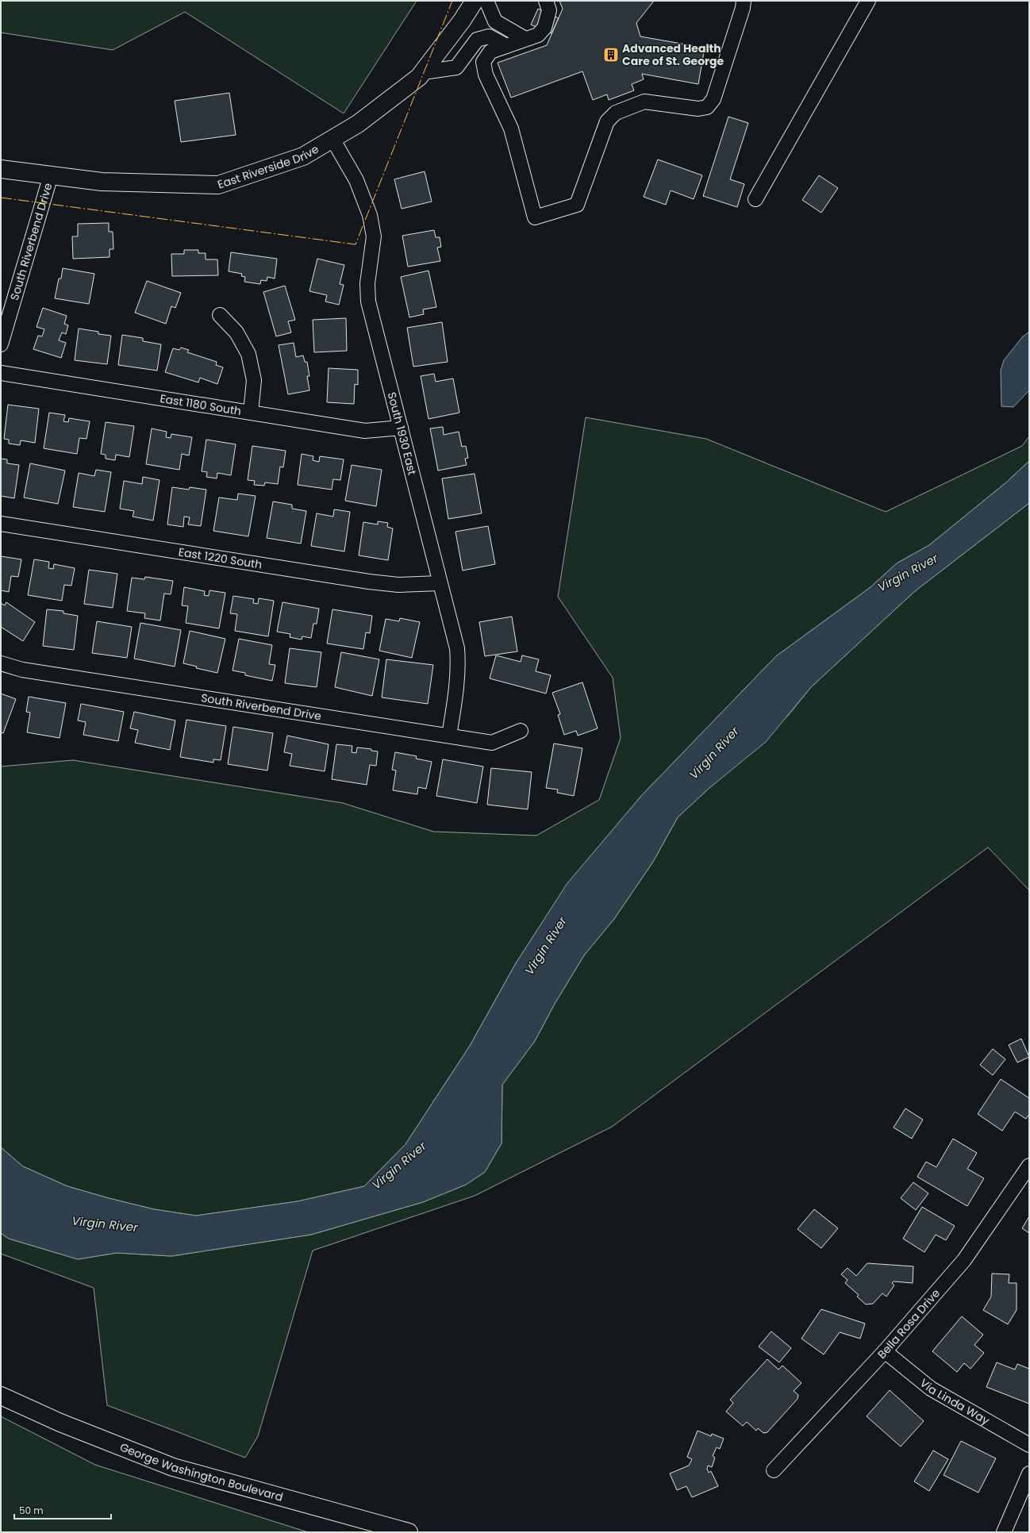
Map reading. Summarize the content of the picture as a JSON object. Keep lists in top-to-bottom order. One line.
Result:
{"streets":{"main road":["East Riverside Drive","George Washington Boulevard"],"street":["South Riverbend Drive","East 1180 South","South 1930 East","East 1220 South","Bella Rosa Drive","Via Linda Way"]},"crossings":[["East Riverside Drive","South Riverbend Drive"],["East Riverside Drive","South 1930 East"],["South Riverbend Drive","South 1930 East"],["East 1180 South","South 1930 East"],["South 1930 East","East 1220 South"],["Bella Rosa Drive","Via Linda Way"]],"water":["Virgin River"],"places":{"building":["Advanced Health Care of St. George"]},"scale_bar":"50 m"}
